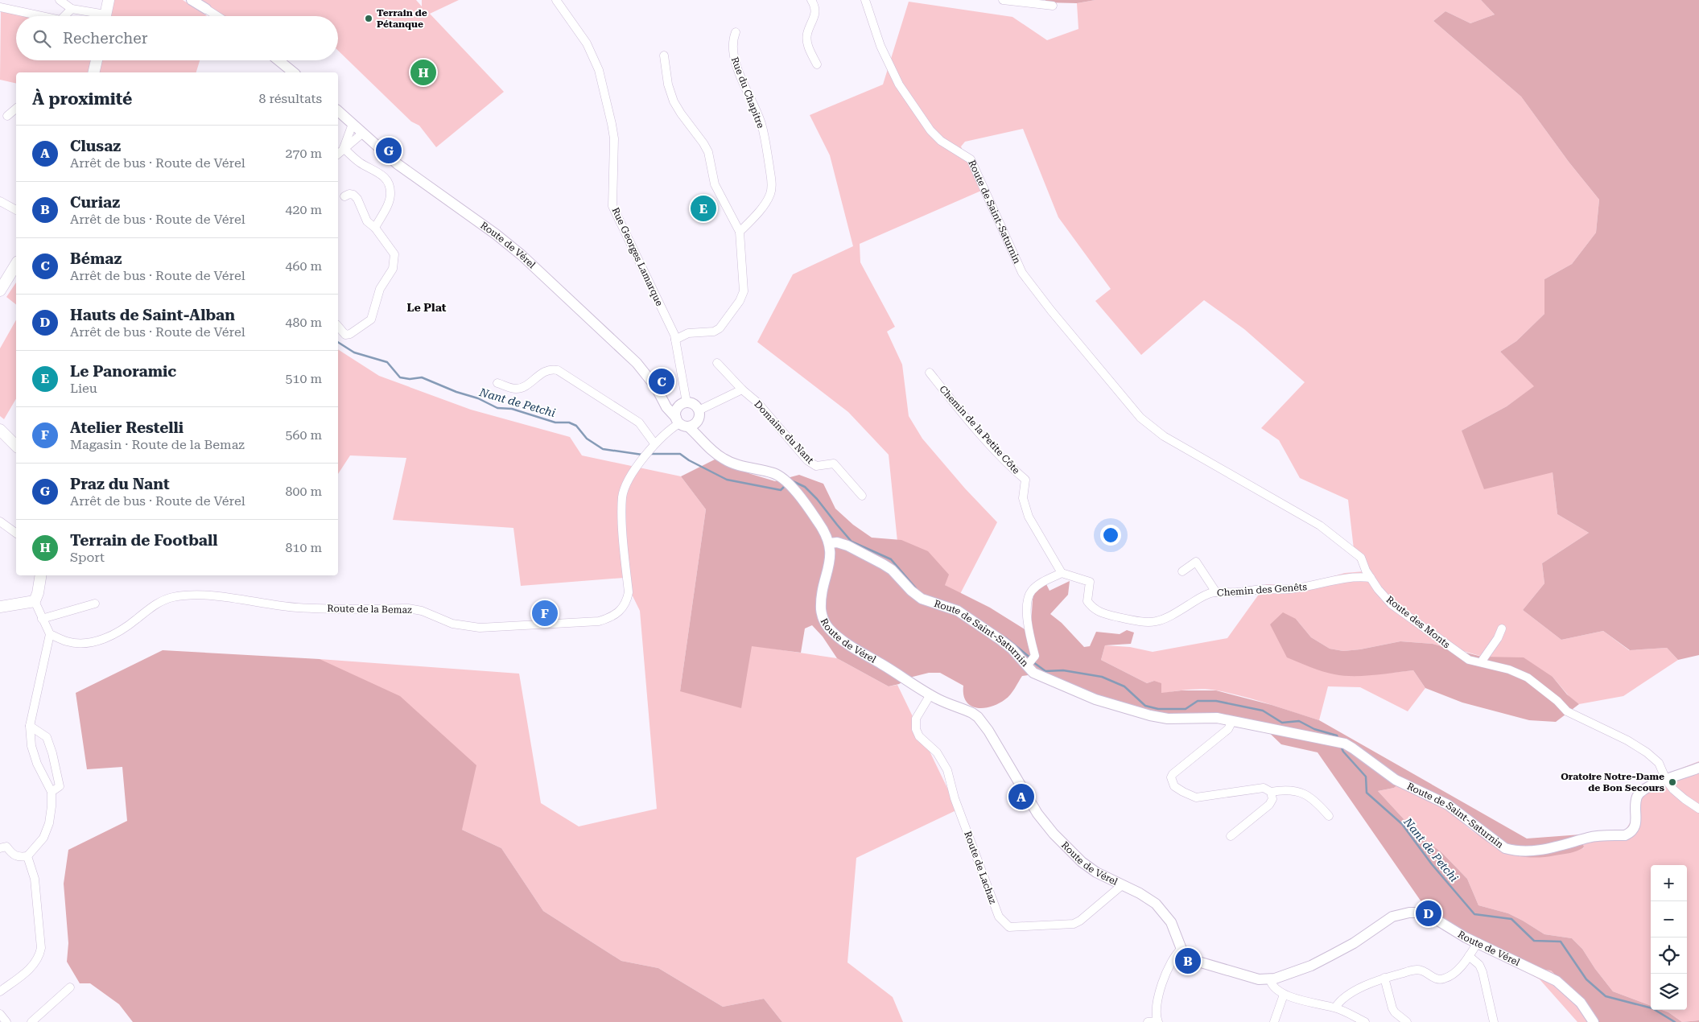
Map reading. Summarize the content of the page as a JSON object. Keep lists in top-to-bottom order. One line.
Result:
{"streets":{"street":["Rue du Chapitre","Route de Saint-Saturnin","Route de Vérel","Rue Georges Lamarque","Chemin de la Petite Côte","Domaine du Nant","Chemin des Genêts","Route de la Bemaz","Route des Monts","Route de Lachaz"]},"crossings":[["Route de Saint-Saturnin","Route de Vérel"],["Route de Saint-Saturnin","Route des Monts"],["Route de Vérel","Rue Georges Lamarque"],["Route de Vérel","Route de la Bemaz"],["Route de Vérel","Route de Lachaz"],["Rue Georges Lamarque","Route de la Bemaz"],["Chemin de la Petite Côte","Chemin des Genêts"],["Chemin des Genêts","Route des Monts"]],"districts":["Le Plat"],"water":["Nant de Petchi"],"places":["Terrain de Pétanque","Oratoire Notre-Dame de Bon Secours"],"page":{"search":"Rechercher","pins":["H","G","E","C","F","A","D","B"],"heading":["À proximité","8 résultats"],"list":[{"mark":"A","name":"Clusaz","note":"Arrêt de bus · Route de Vérel","value":"270 m"},{"mark":"B","name":"Curiaz","note":"Arrêt de bus · Route de Vérel","value":"420 m"},{"mark":"C","name":"Bémaz","note":"Arrêt de bus · Route de Vérel","value":"460 m"},{"mark":"D","name":"Hauts de Saint-Alban","note":"Arrêt de bus · Route de Vérel","value":"480 m"},{"mark":"E","name":"Le Panoramic","note":"Lieu","value":"510 m"},{"mark":"F","name":"Atelier Restelli","note":"Magasin · Route de la Bemaz","value":"560 m"},{"mark":"G","name":"Praz du Nant","note":"Arrêt de bus · Route de Vérel","value":"800 m"},{"mark":"H","name":"Terrain de Football","note":"Sport","value":"810 m"}],"map_buttons":["+","−"]}}
